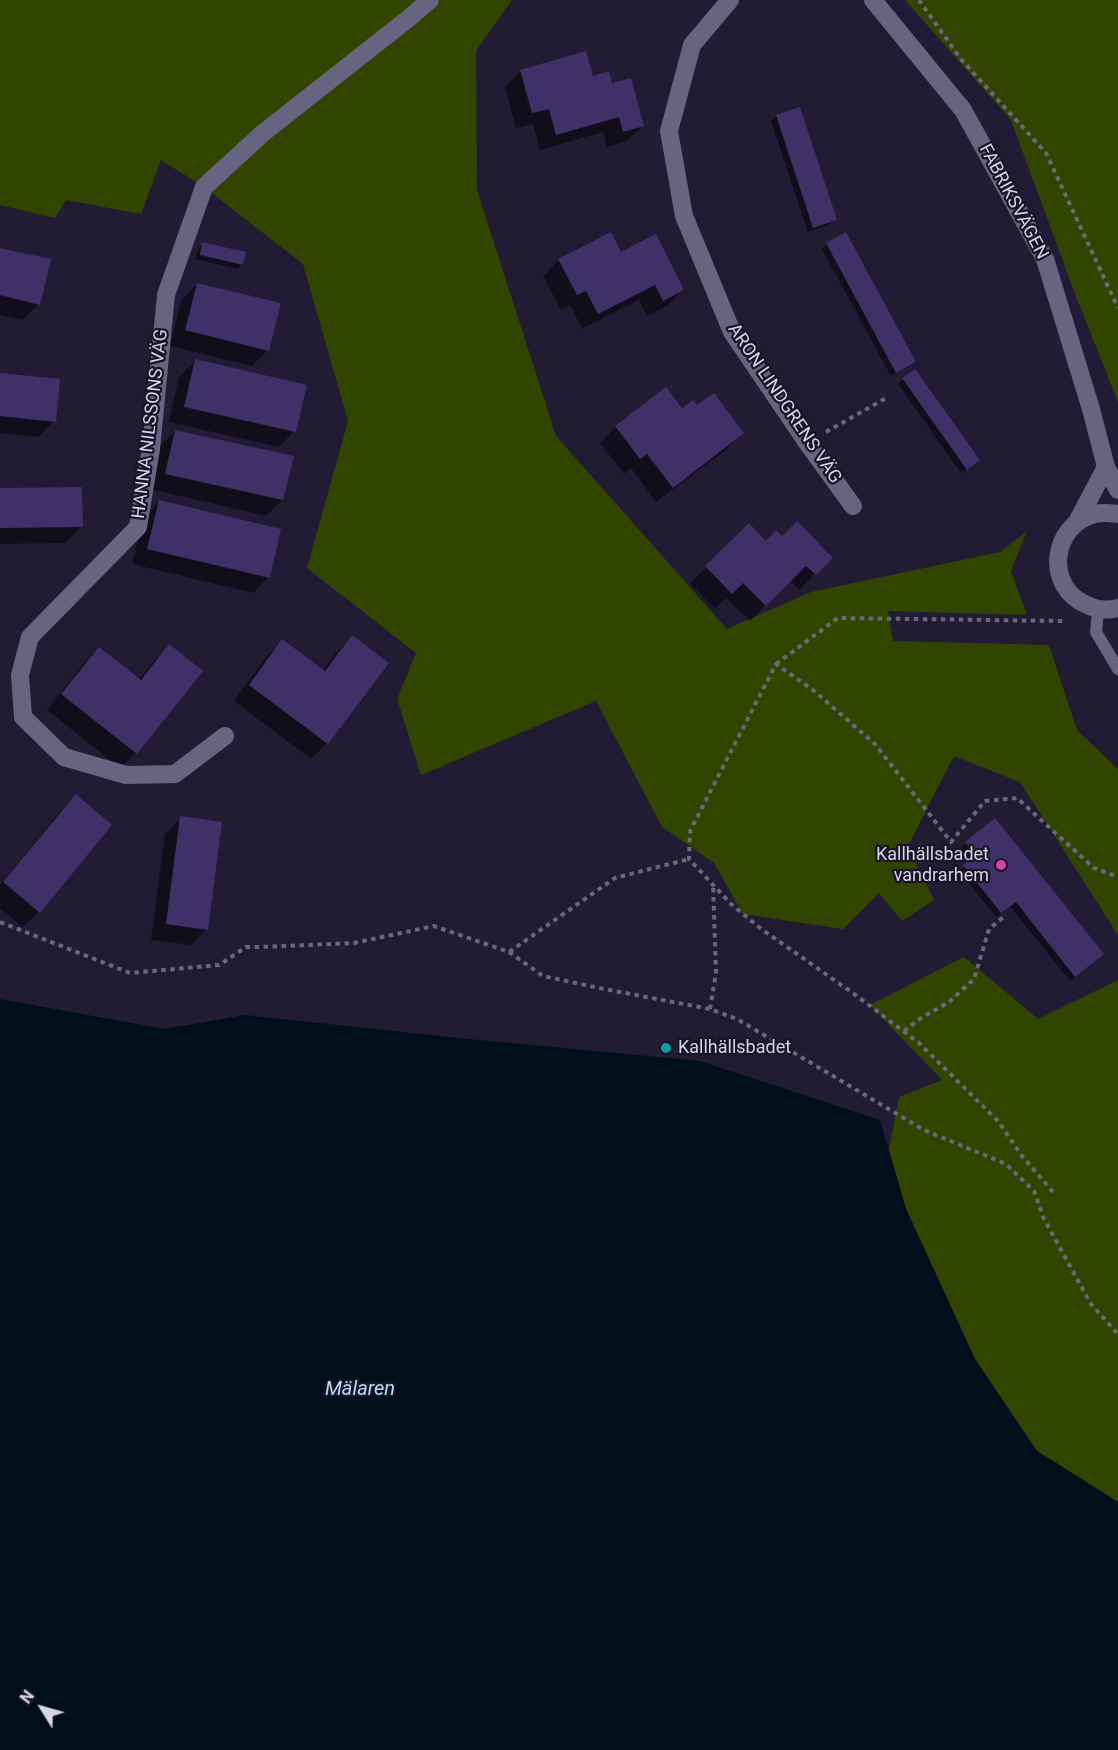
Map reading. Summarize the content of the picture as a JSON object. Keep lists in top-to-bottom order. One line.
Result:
{"streets":{"street":["FABRIKSVÄGEN","ARON LINDGRENS VÄG","HANNA NILSSONS VÄG"]},"water":["Mälaren"],"places":["Kallhällsbadet vandrarhem","Kallhällsbadet"],"north":"top left"}
